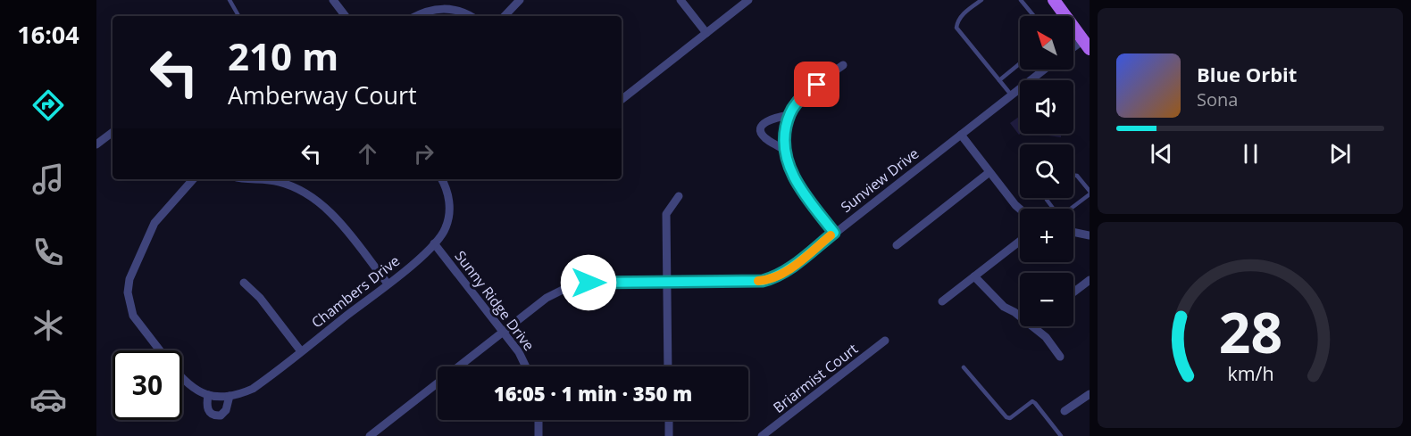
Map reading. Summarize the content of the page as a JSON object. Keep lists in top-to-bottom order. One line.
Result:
{"streets":{"street":["Sunview Drive","Chambers Drive","Sunny Ridge Drive","Briarmist Court"]},"crossings":[["Sunview Drive","Sunny Ridge Drive"],["Chambers Drive","Sunny Ridge Drive"]],"north":"top left","page":{"tabs":"16:04","map_buttons":["+","−"],"turn":["210 m","Amberway Court"],"song":["Blue Orbit","Sona"],"limit":"30","trip":"16:05 · 1 min · 350 m","gauge":["28","km/h"]}}
